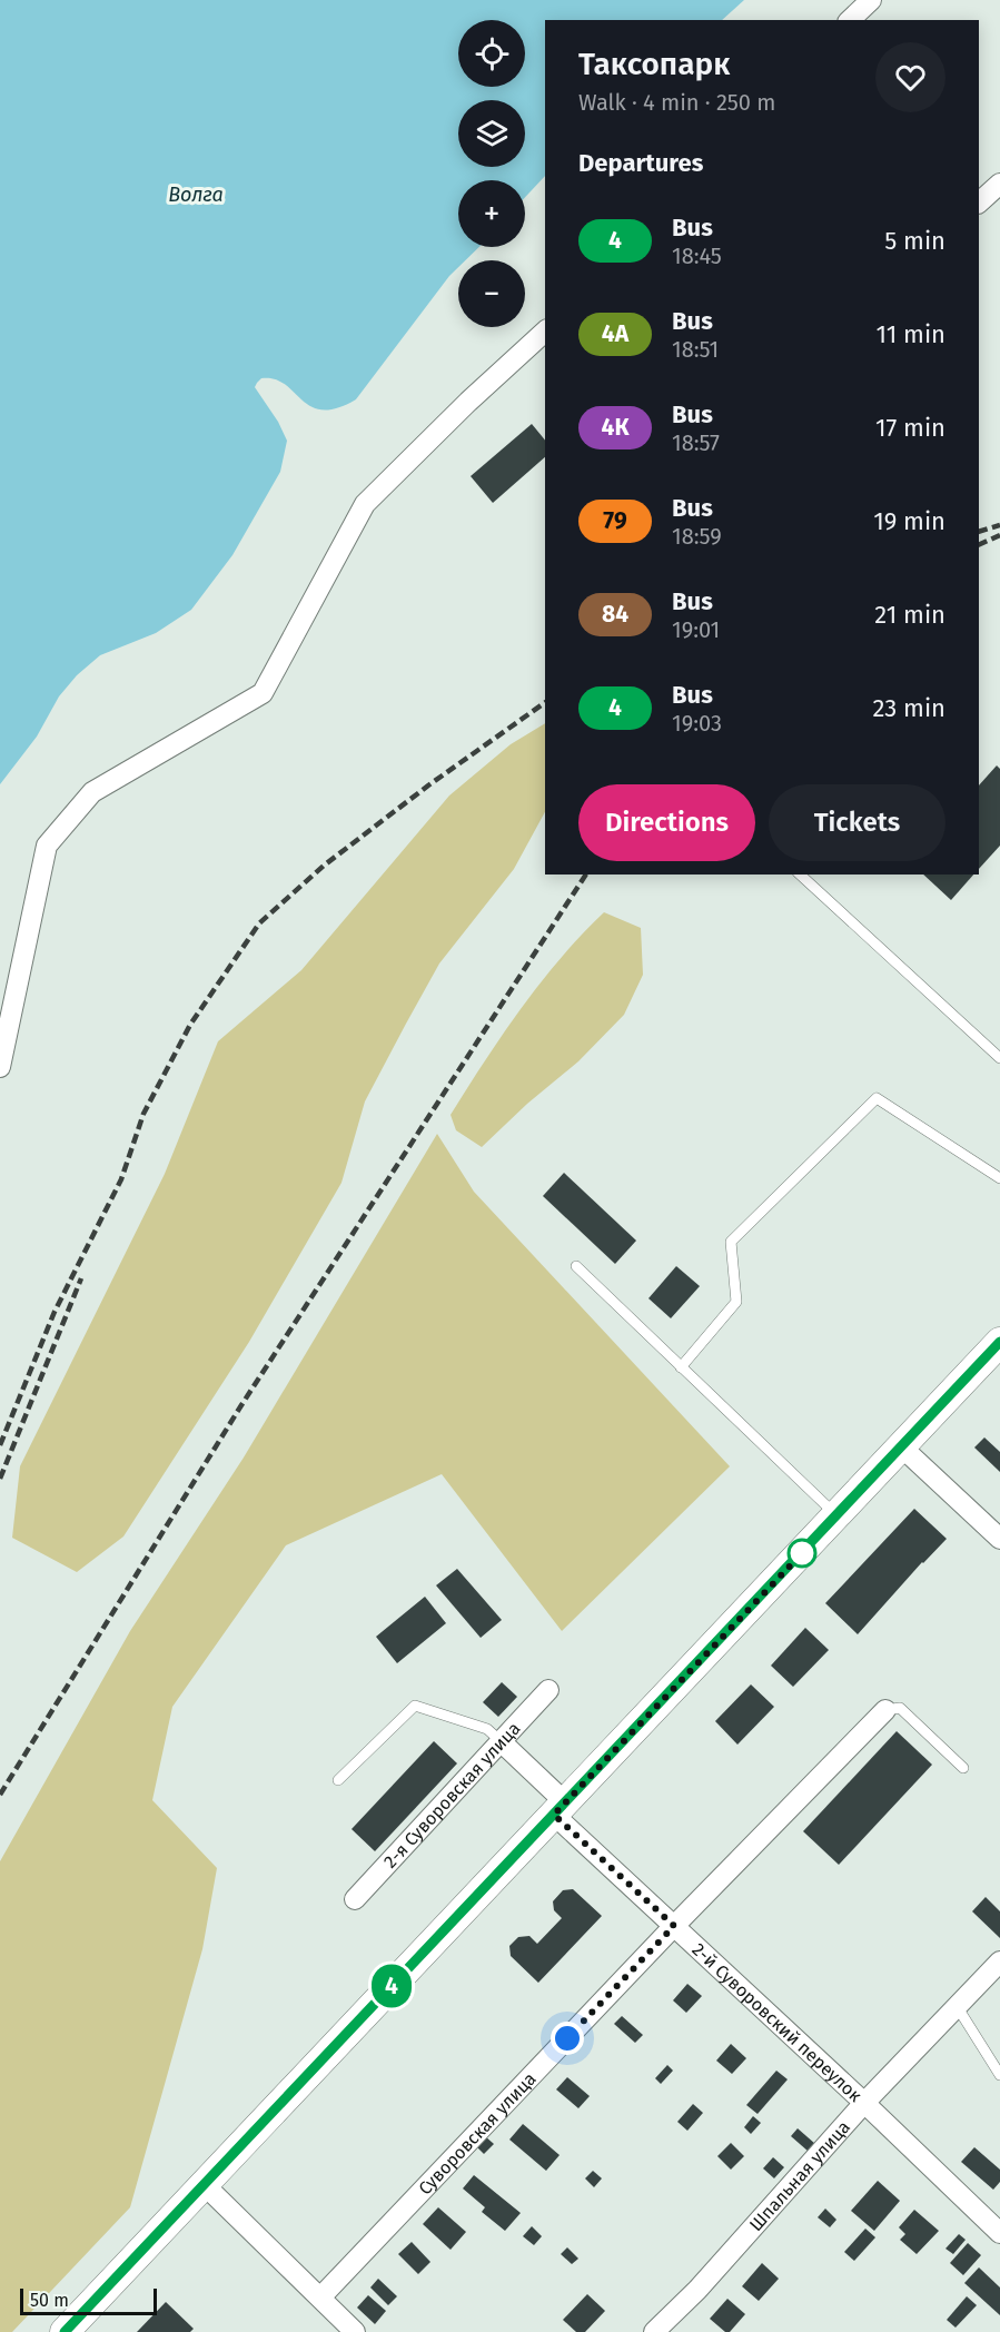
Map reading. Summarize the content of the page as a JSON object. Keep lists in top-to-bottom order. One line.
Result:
{"streets":{"street":["2-я Суворовская улица","2-й Суворовский переулок","Суворовская улица","Шпальная улица"]},"crossings":[["2-я Суворовская улица","2-й Суворовский переулок"],["2-й Суворовский переулок","Суворовская улица"],["2-й Суворовский переулок","Шпальная улица"]],"water":["Волга"],"lines":["bus line 4"],"scale_bar":"50 m","page":{"on_map":"4","map_buttons":["+","−"],"heading":[["Таксопарк","Walk · 4 min · 250 m"],"Departures"],"list":[{"mark":"4","name":"Bus","note":"18:45","value":"5 min"},{"mark":"4А","name":"Bus","note":"18:51","value":"11 min"},{"mark":"4К","name":"Bus","note":"18:57","value":"17 min"},{"mark":"79","name":"Bus","note":"18:59","value":"19 min"},{"mark":"84","name":"Bus","note":"19:01","value":"21 min"},{"mark":"4","name":"Bus","note":"19:03","value":"23 min"}],"buttons":["Directions","Tickets"],"scale":"50 m"}}
